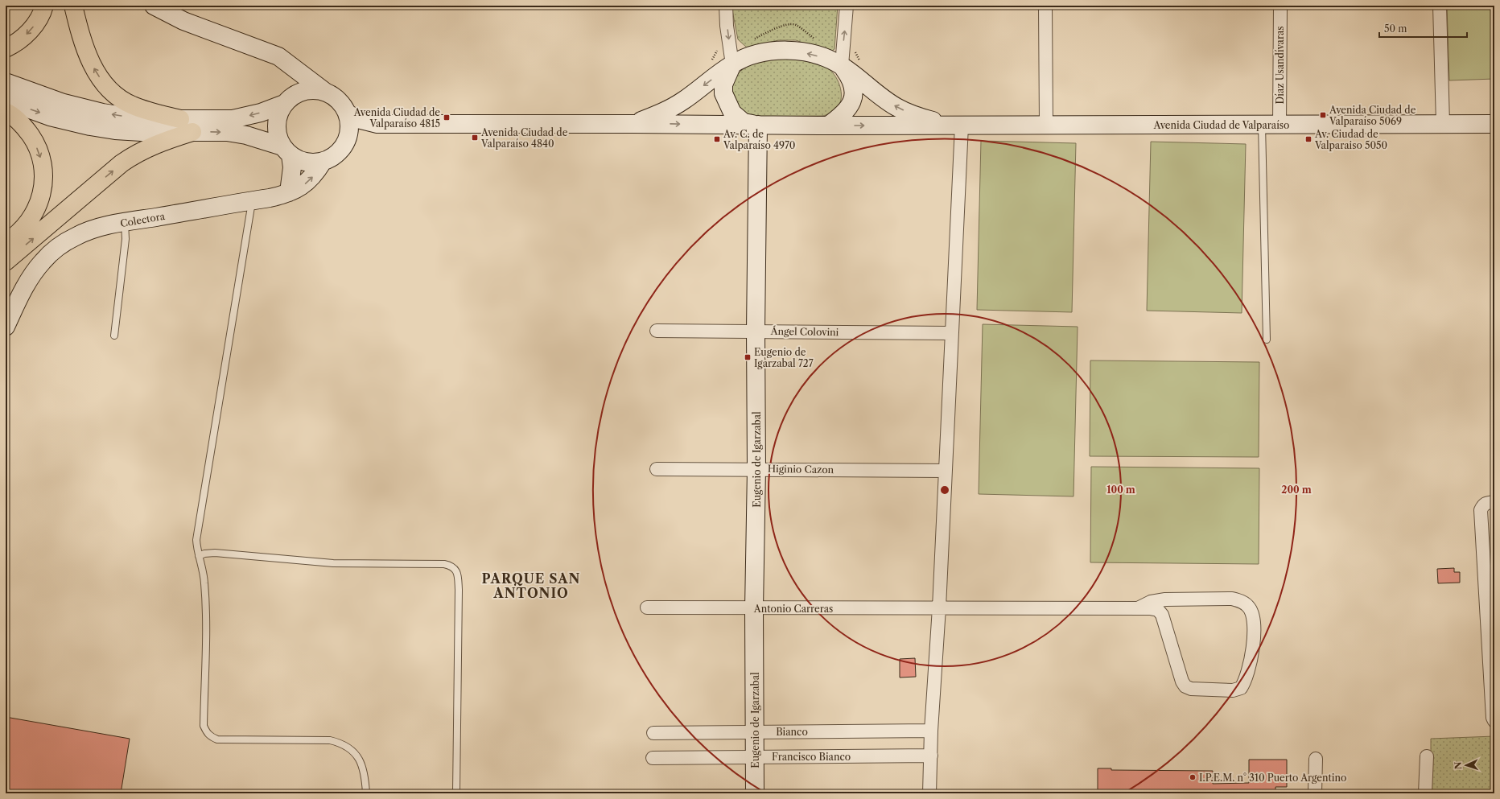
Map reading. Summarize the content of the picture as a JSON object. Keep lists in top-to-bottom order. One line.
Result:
{"streets":{"main road":["Avenida Ciudad de Valparaíso","Colectora","Eugenio de Igarzabal"],"street":["Díaz Usandívaras","Ángel Colovini","Higinio Cazon","Antonio Carreras","Bianco","Francisco Bianco"]},"crossings":[["Díaz Usandívaras","Avenida Ciudad de Valparaíso"],["Avenida Ciudad de Valparaíso","Colectora"],["Avenida Ciudad de Valparaíso","Eugenio de Igarzabal"],["Ángel Colovini","Eugenio de Igarzabal"],["Eugenio de Igarzabal","Higinio Cazon"],["Eugenio de Igarzabal","Antonio Carreras"],["Eugenio de Igarzabal","Bianco"],["Eugenio de Igarzabal","Francisco Bianco"]],"districts":["PARQUE SAN ANTONIO"],"places":{"transit":["Avenida Ciudad de Valparaíso 5069","Avenida Ciudad de Valparaíso 4815","Avenida Ciudad de Valparaíso 4840","Av. C. de Valparaíso 4970","Av. Ciudad de Valparaiso 5050","Eugenio de Igarzabal 727"],"other":["I.P.E.M. n° 310 Puerto Argentino"]},"scale_bar":"50 m","north":"left","rings":["100 m","200 m"]}
